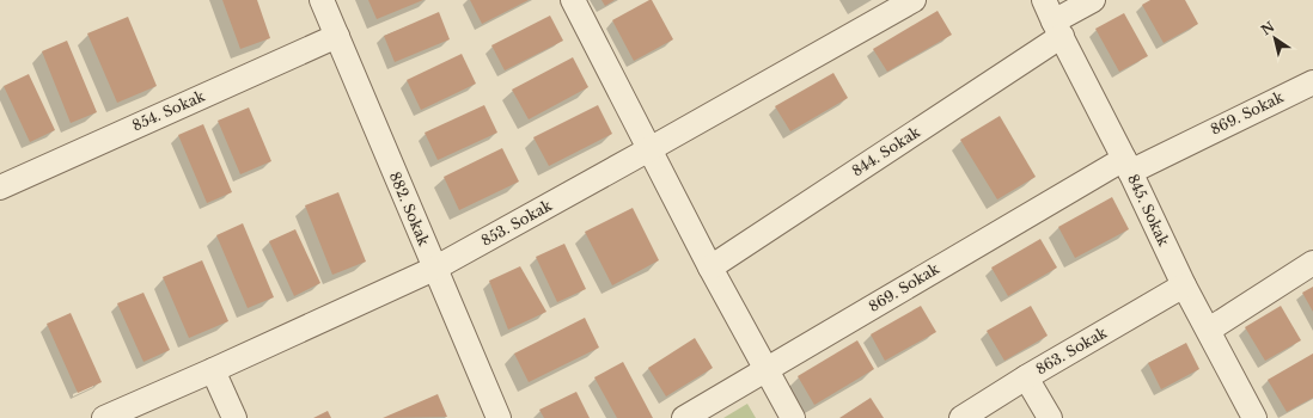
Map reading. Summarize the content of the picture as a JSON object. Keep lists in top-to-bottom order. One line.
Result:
{"streets":{"street":["854. Sokak","869. Sokak","844. Sokak","882. Sokak","845. Sokak","853. Sokak","863. Sokak"]},"crossings":[["854. Sokak","882. Sokak"],["869. Sokak","845. Sokak"],["844. Sokak","845. Sokak"],["882. Sokak","853. Sokak"],["845. Sokak","863. Sokak"]],"north":"top left"}
